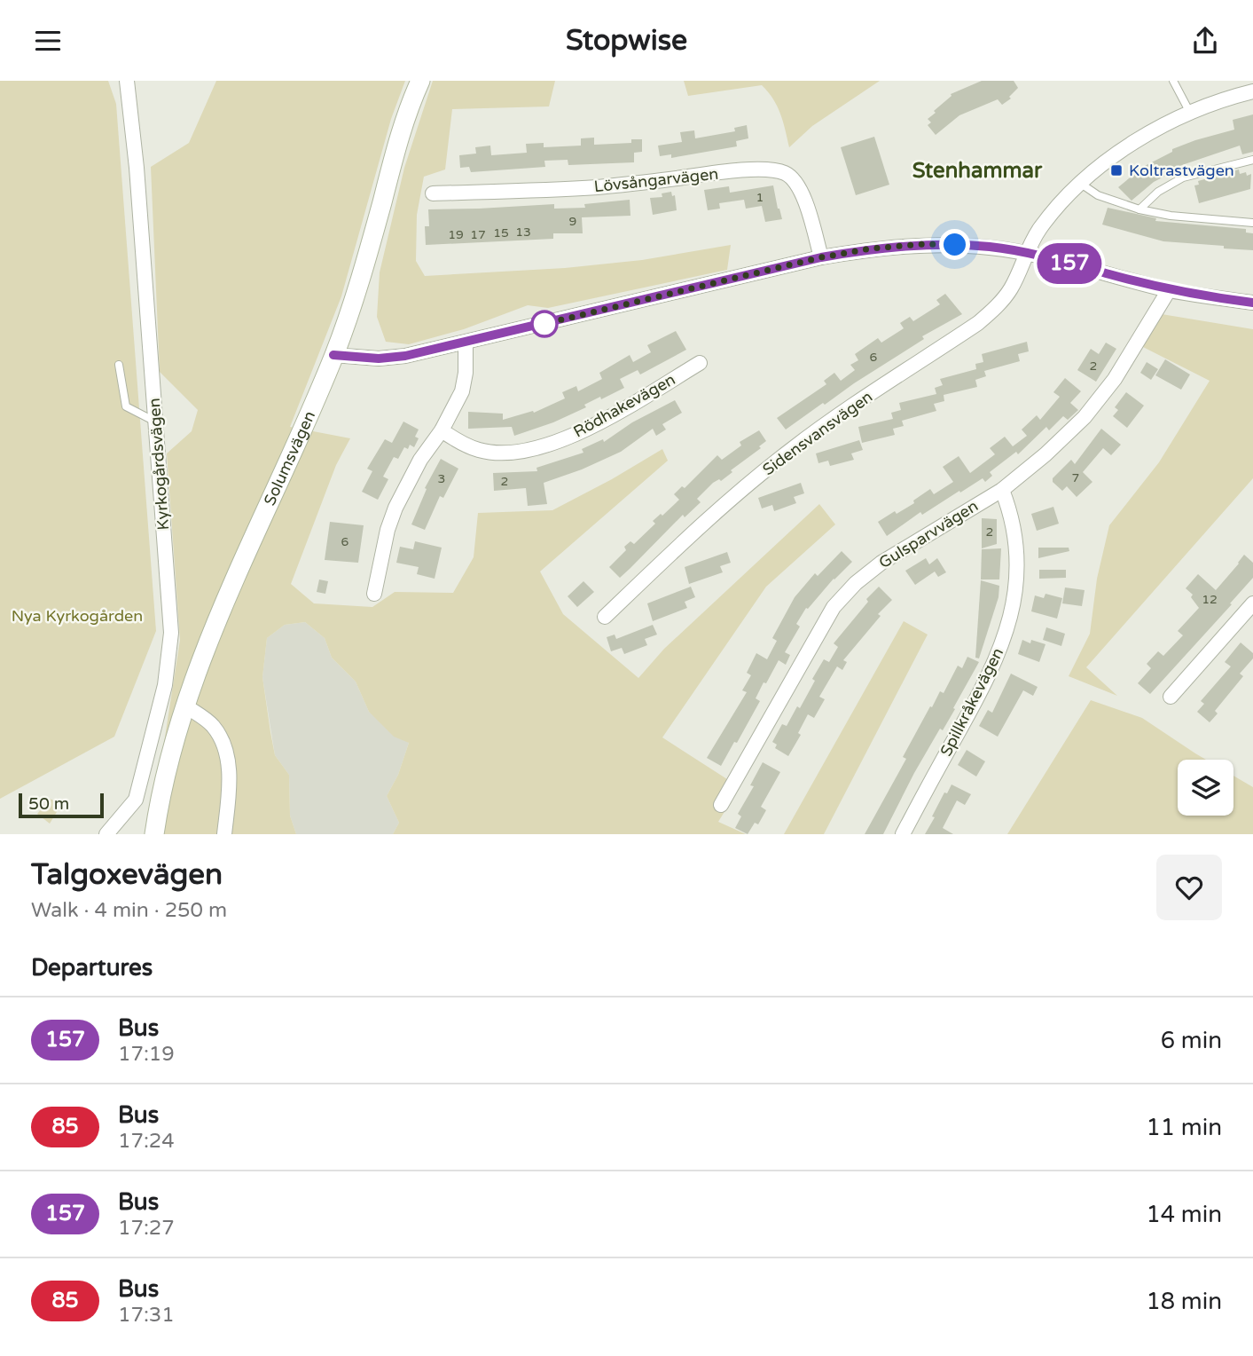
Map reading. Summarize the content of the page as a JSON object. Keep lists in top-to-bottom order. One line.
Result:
{"streets":{"main road":["Solumsvägen"],"street":["Lövsångarvägen","Rödhakevägen","Sidensvansvägen","Kyrkogårdsvägen","Gulsparvvägen","Spillkråkevägen"]},"crossings":[["Gulsparvvägen","Spillkråkevägen"]],"districts":["Stenhammar"],"parks":["Nya Kyrkogården"],"places":{"transit":["Koltrastvägen"]},"lines":["bus line 157"],"house_numbers":["1","9","13","15","19","17","6","2","7","3","2","2","6","12"],"scale_bar":"50 m","page":{"header":"Stopwise","on_map":"157","scale":"50 m","heading":[["Talgoxevägen","Walk · 4 min · 250 m"],"Departures"],"list":[{"mark":"157","name":"Bus","note":"17:19","value":"6 min"},{"mark":"85","name":"Bus","note":"17:24","value":"11 min"},{"mark":"157","name":"Bus","note":"17:27","value":"14 min"},{"mark":"85","name":"Bus","note":"17:31","value":"18 min"}]}}
